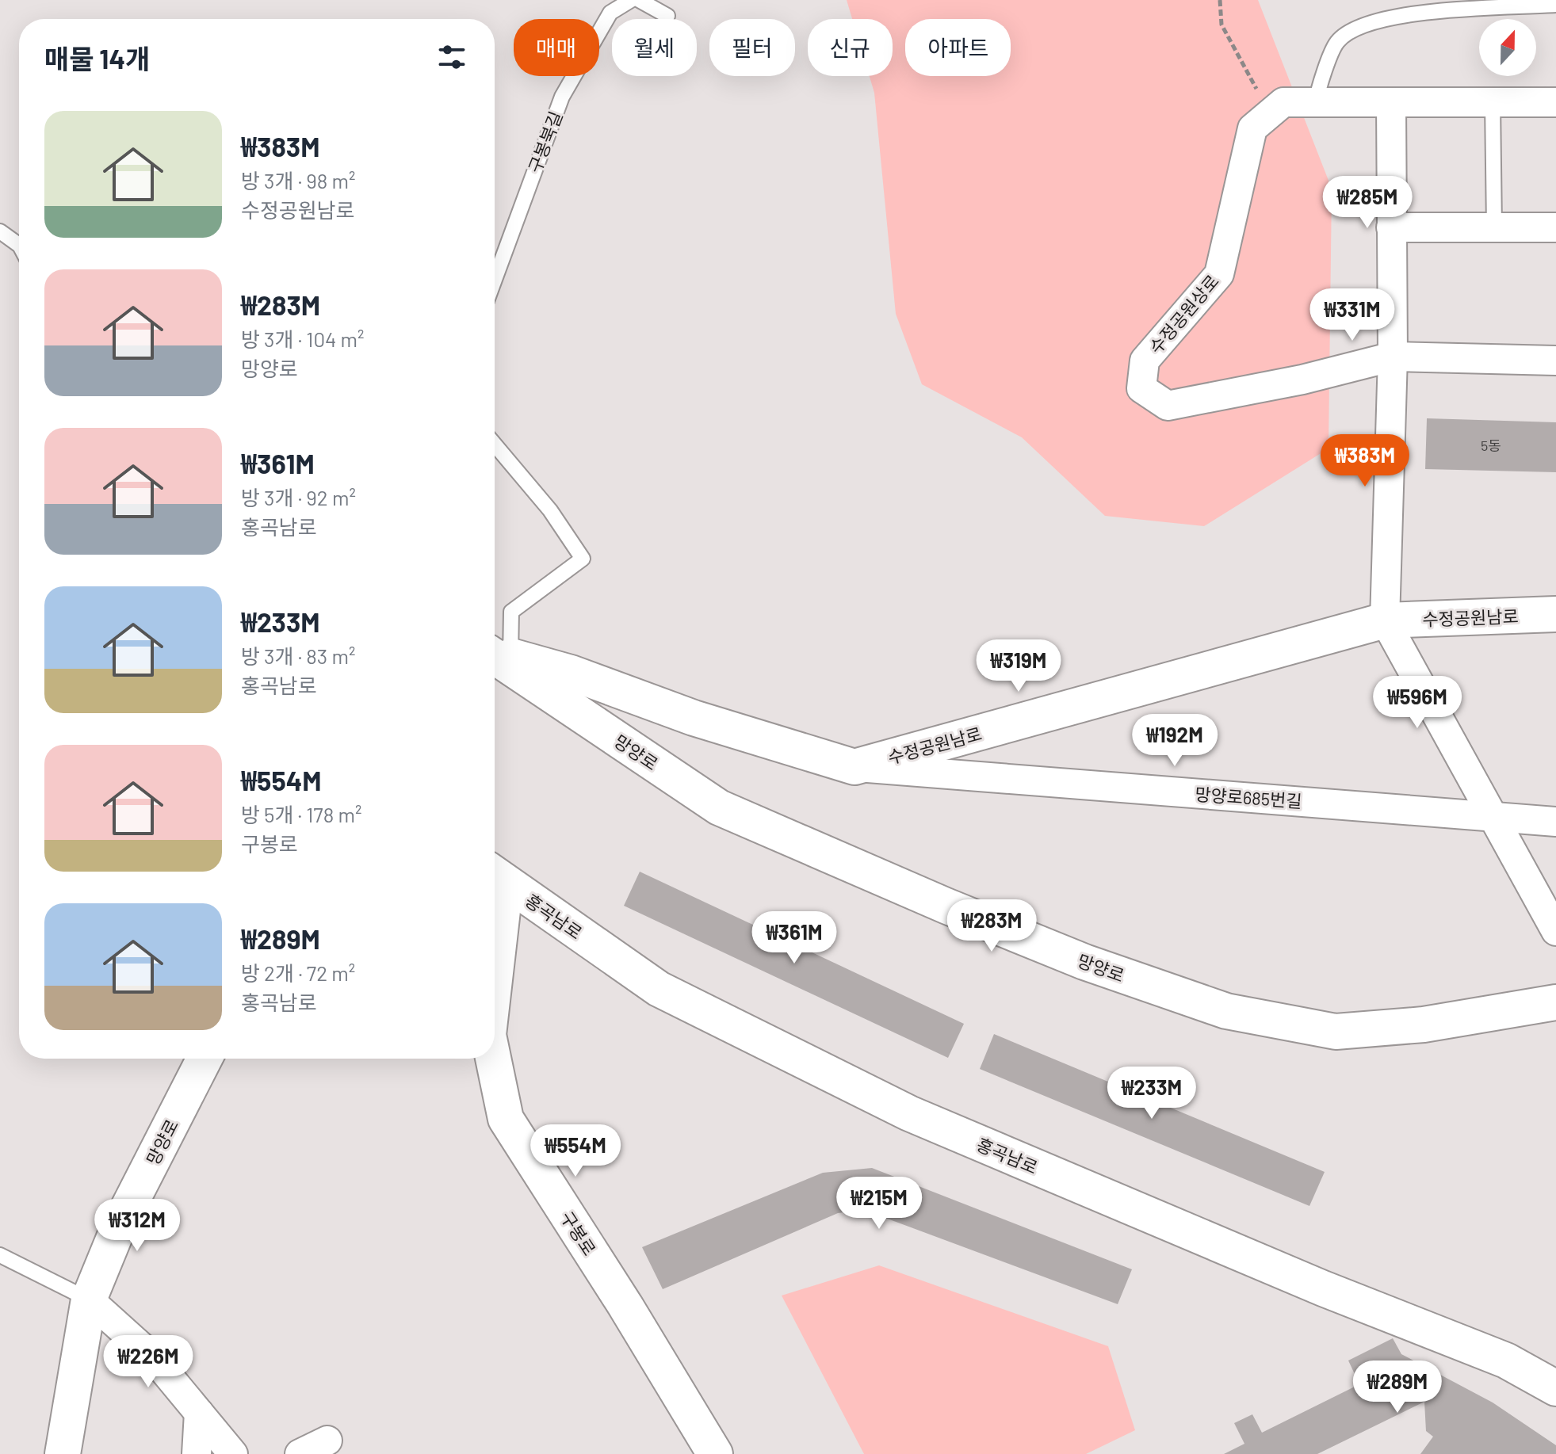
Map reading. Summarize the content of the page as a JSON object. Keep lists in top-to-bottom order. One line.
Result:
{"streets":{"street":["수정공원상로","수정공원남로","망양로","망양로685번길","홍곡남로","구봉로"],"lane":["구봉북길"]},"crossings":[["수정공원남로","망양로685번길"],["홍곡남로","구봉로"]],"house_numbers":["5동"],"north":"top","page":{"chip":["매매","월세","필터","신규","아파트"],"heading":"매물 14개","list":[{"name":"₩383M","note":"방 3개 · 98 m² · 수정공원남로"},{"name":"₩283M","note":"방 3개 · 104 m² · 망양로"},{"name":"₩361M","note":"방 3개 · 92 m² · 홍곡남로"},{"name":"₩233M","note":"방 3개 · 83 m² · 홍곡남로"},{"name":"₩554M","note":"방 5개 · 178 m² · 구봉로"},{"name":"₩289M","note":"방 2개 · 72 m² · 홍곡남로"}],"price":["₩285M","₩331M","₩383M","₩319M","₩596M","₩192M","₩283M","₩361M","₩233M","₩554M","₩215M","₩312M","₩226M","₩289M"]}}
